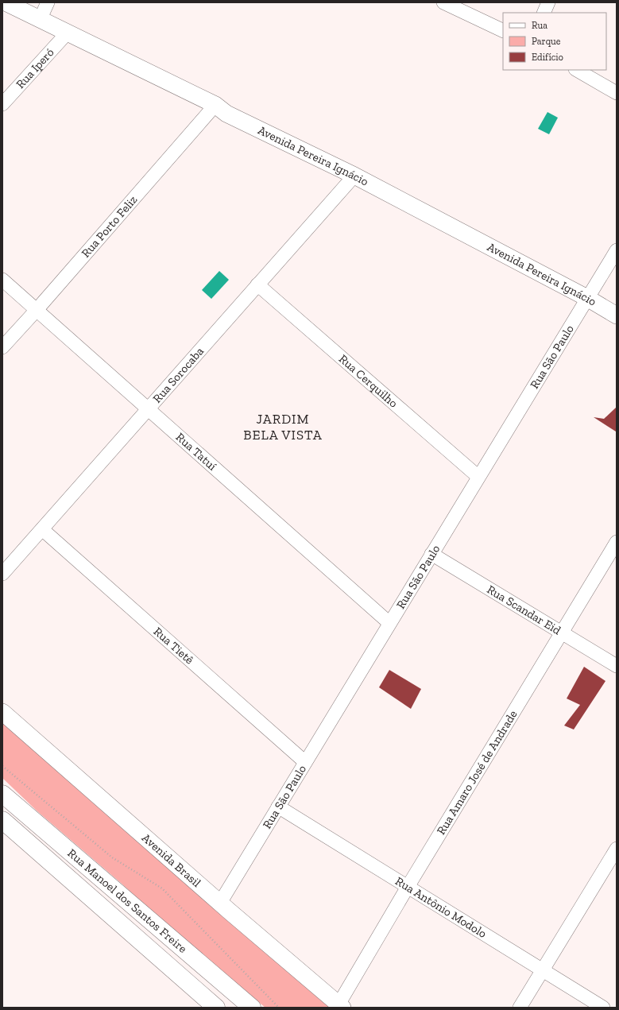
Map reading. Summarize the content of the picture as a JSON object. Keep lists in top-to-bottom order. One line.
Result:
{"streets":{"main road":["Rua Manoel dos Santos Freire"],"street":["Rua Iperó","Avenida Pereira Ignácio","Rua Porto Feliz","Rua São Paulo","Rua Sorocaba","Rua Cerquilho","Rua Tatuí","Rua Scandar Eid","Rua Tietê","Rua Amaro José de Andrade","Avenida Brasil","Rua Antônio Modolo"]},"crossings":[["Rua Iperó","Avenida Pereira Ignácio"],["Avenida Pereira Ignácio","Rua Porto Feliz"],["Avenida Pereira Ignácio","Rua São Paulo"],["Avenida Pereira Ignácio","Rua Sorocaba"],["Rua Porto Feliz","Rua Tatuí"],["Rua São Paulo","Rua Cerquilho"],["Rua São Paulo","Rua Tatuí"],["Rua São Paulo","Rua Scandar Eid"],["Rua São Paulo","Rua Tietê"],["Rua São Paulo","Avenida Brasil"],["Rua São Paulo","Rua Antônio Modolo"],["Rua Sorocaba","Rua Cerquilho"],["Rua Sorocaba","Rua Tatuí"],["Rua Sorocaba","Rua Tietê"],["Rua Scandar Eid","Rua Amaro José de Andrade"],["Rua Amaro José de Andrade","Avenida Brasil"],["Rua Amaro José de Andrade","Rua Antônio Modolo"]],"districts":["JARDIM BELA VISTA"],"legend":["Rua","Parque","Edifício"]}
